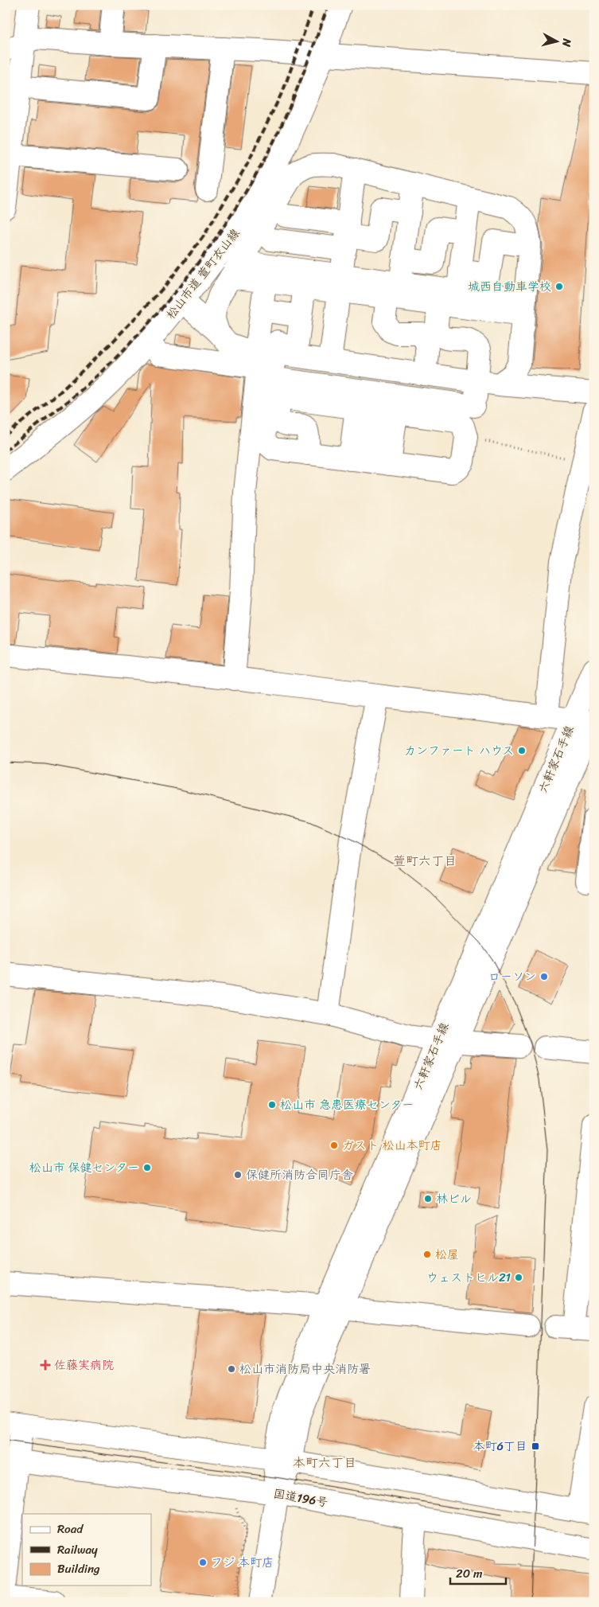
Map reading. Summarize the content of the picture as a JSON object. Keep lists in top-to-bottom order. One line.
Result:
{"streets":{"main road":["松山市道 萱町衣山線","六軒家石手線","国道196号"]},"crossings":[["六軒家石手線","国道196号"]],"districts":["萱町六丁目","本町六丁目"],"places":{"other":["城西自動車学校","カンファート ハウス","ローソン","松山市 急患医療センター","ガスト 松山本町店","松山市 保健センター","保健所消防合同庁舎","林ビル","松屋","ウェストヒル21","松山市消防局中央消防署","フジ 本町店"],"health":["佐藤実病院"],"transit":["本町6丁目"]},"legend":["Road","Railway","Building"],"scale_bar":"20 m","north":"right"}
